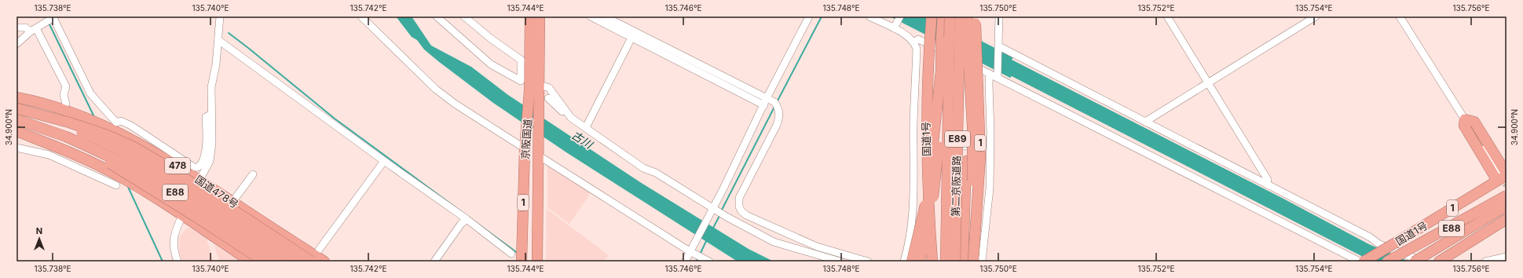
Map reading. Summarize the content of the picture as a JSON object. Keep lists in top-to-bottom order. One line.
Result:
{"streets":{"highway":["京阪国道","国道1号","E89","1","478","第二京阪道路","国道478号","E88"]},"water":["古川"],"north":"top","coordinates":["135.738°E","135.740°E","135.742°E","135.744°E","135.746°E","135.748°E","135.750°E","135.752°E","135.754°E","135.756°E","34.900°N"]}
